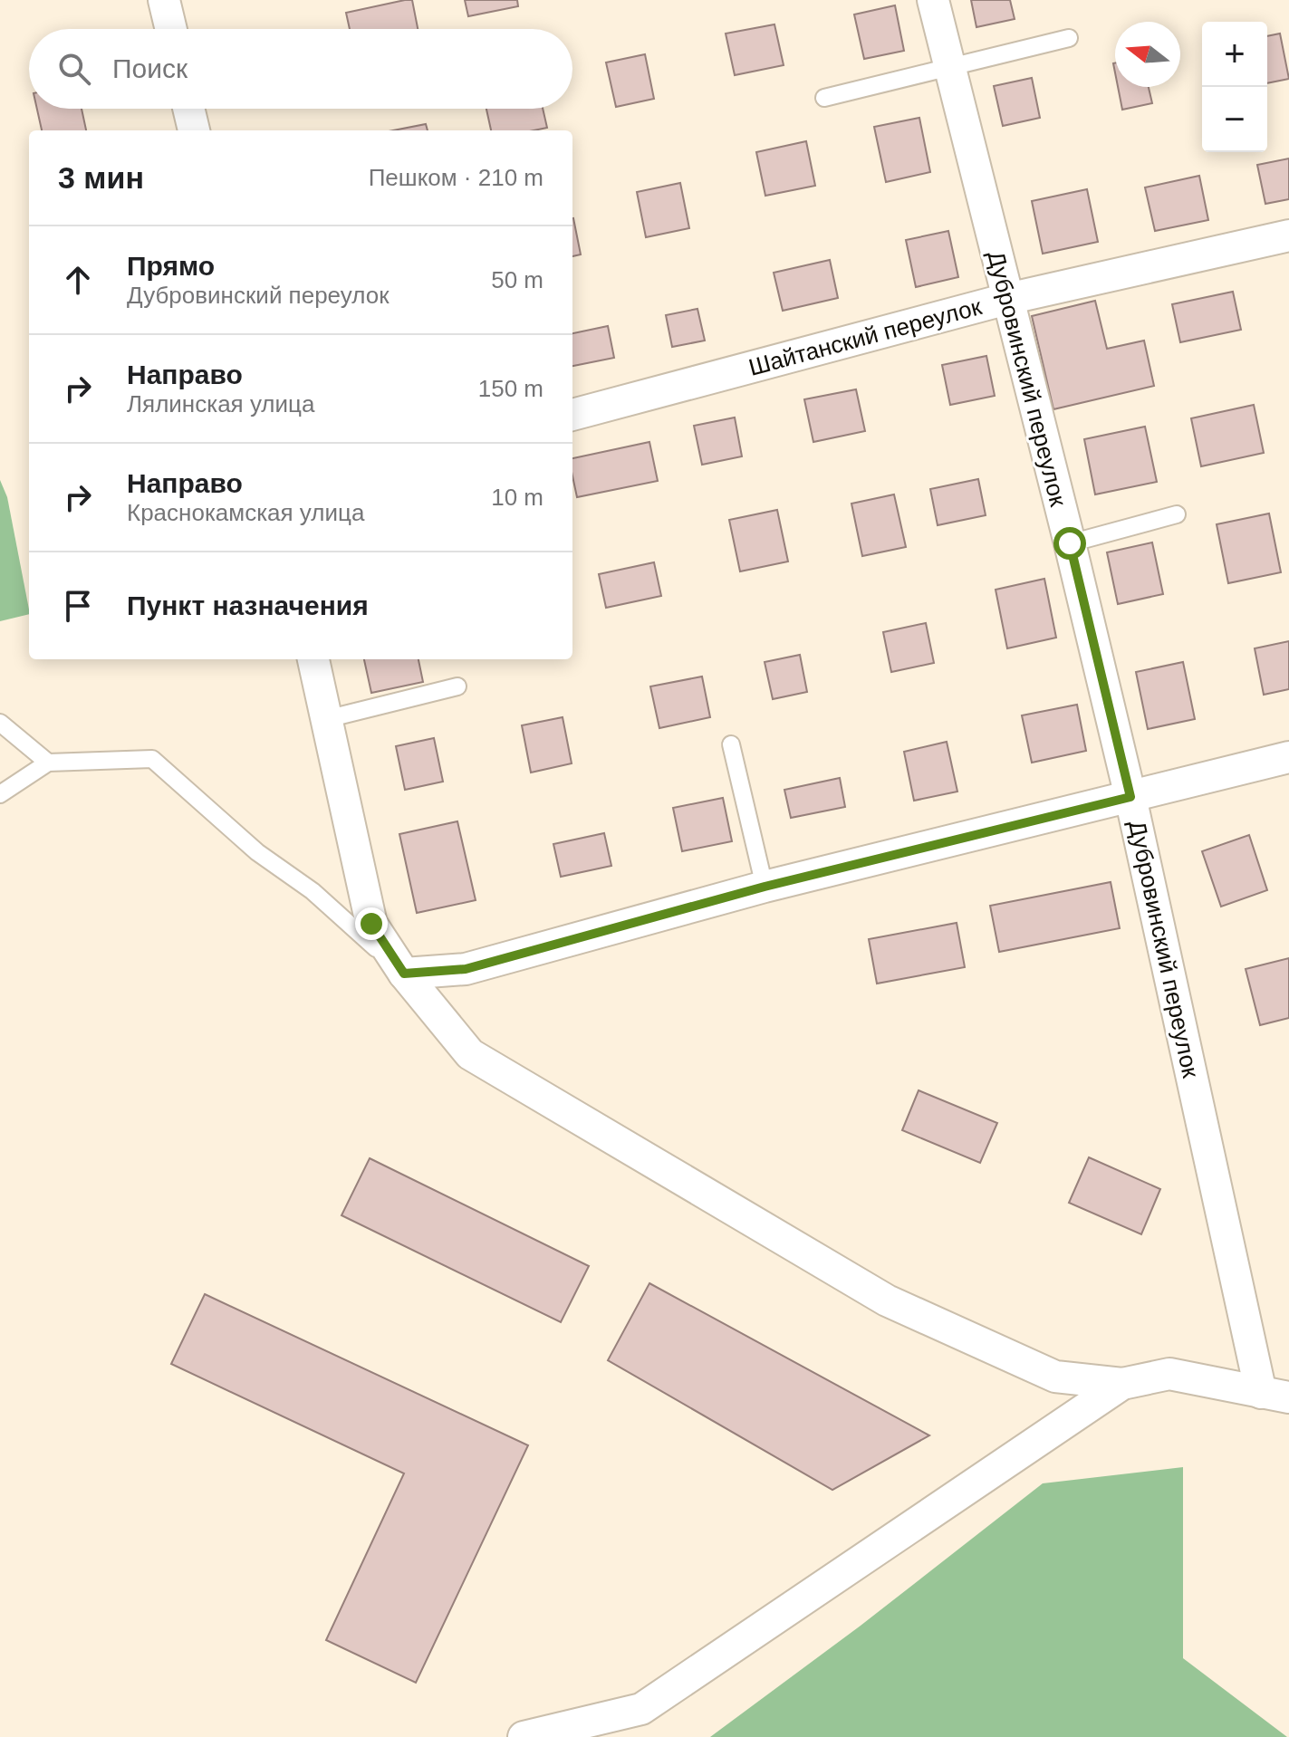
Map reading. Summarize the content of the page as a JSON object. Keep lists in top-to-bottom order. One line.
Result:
{"streets":{"street":["Шайтанский переулок","Дубровинский переулок"]},"crossings":[["Шайтанский переулок","Дубровинский переулок"]],"north":"left","page":{"map_buttons":["+","−"],"search":"Поиск","heading":["3 мин","Пешком · 210 m"],"list":[["Прямо","Дубровинский переулок","50 m"],["Направо","Лялинская улица","150 m"],["Направо","Краснокамская улица","10 m"],"Пункт назначения"]}}
